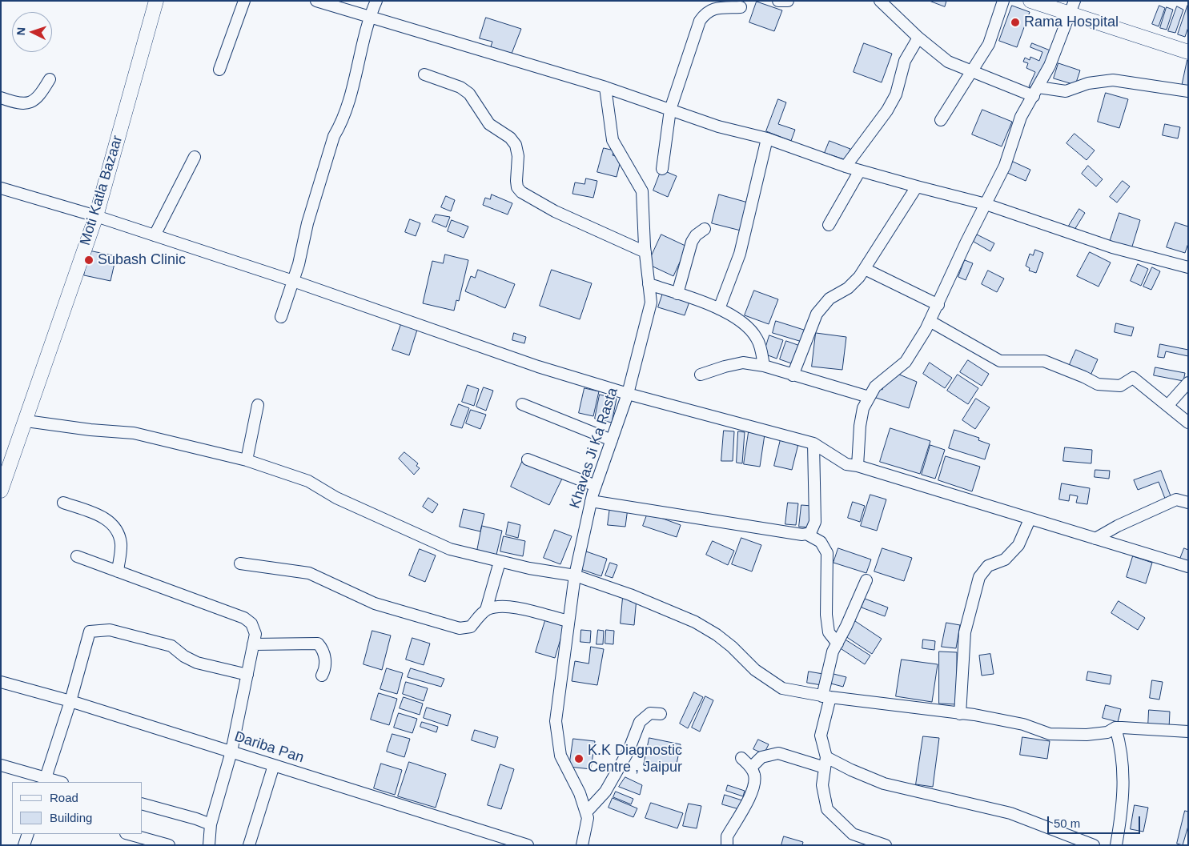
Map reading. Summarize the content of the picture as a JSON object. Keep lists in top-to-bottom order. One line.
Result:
{"streets":{"street":["Moti Katla Bazaar","Khavas Ji Ka Rasta","Dariba Pan"]},"places":["Rama Hospital","Subash Clinic","K.K Diagnostic Centre , Jaipur"],"legend":["Road","Building"],"scale_bar":"50 m","north":"left"}
